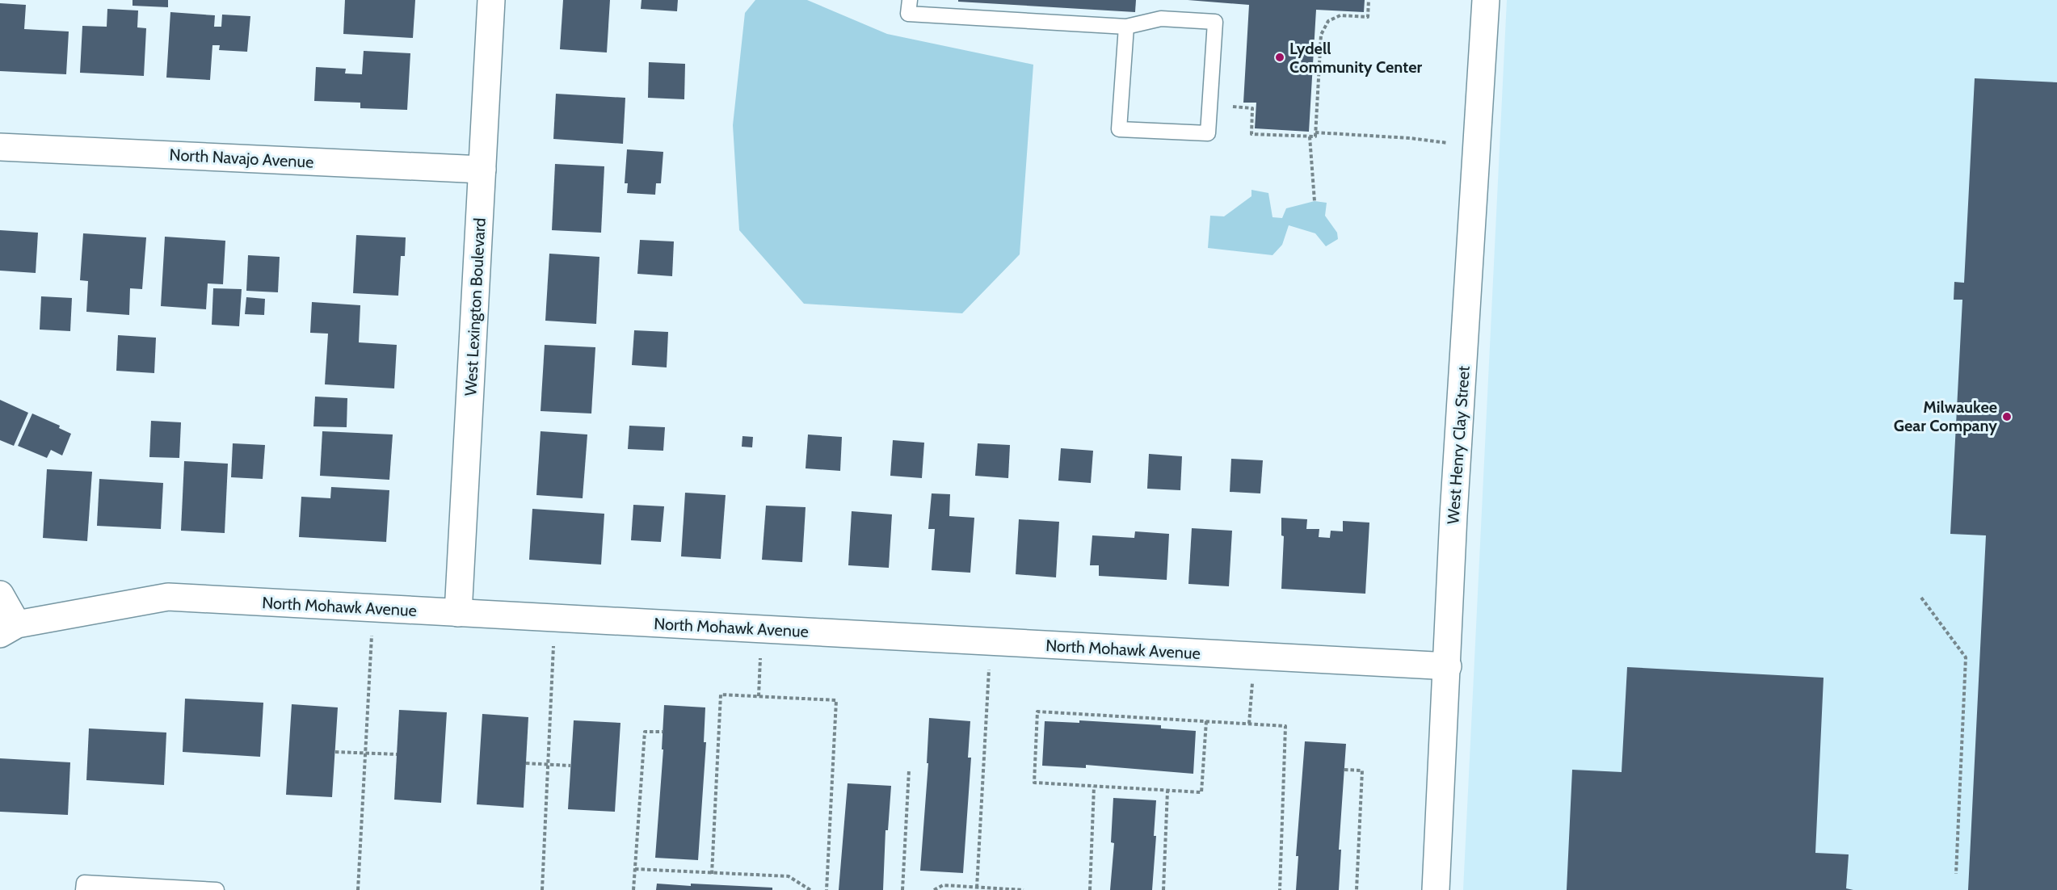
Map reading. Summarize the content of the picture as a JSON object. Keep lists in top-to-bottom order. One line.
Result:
{"streets":{"street":["North Navajo Avenue","West Lexington Boulevard","West Henry Clay Street","North Mohawk Avenue"]},"crossings":[["North Navajo Avenue","West Lexington Boulevard"],["West Lexington Boulevard","North Mohawk Avenue"],["West Henry Clay Street","North Mohawk Avenue"]],"places":["Lydell Community Center","Milwaukee Gear Company"]}
